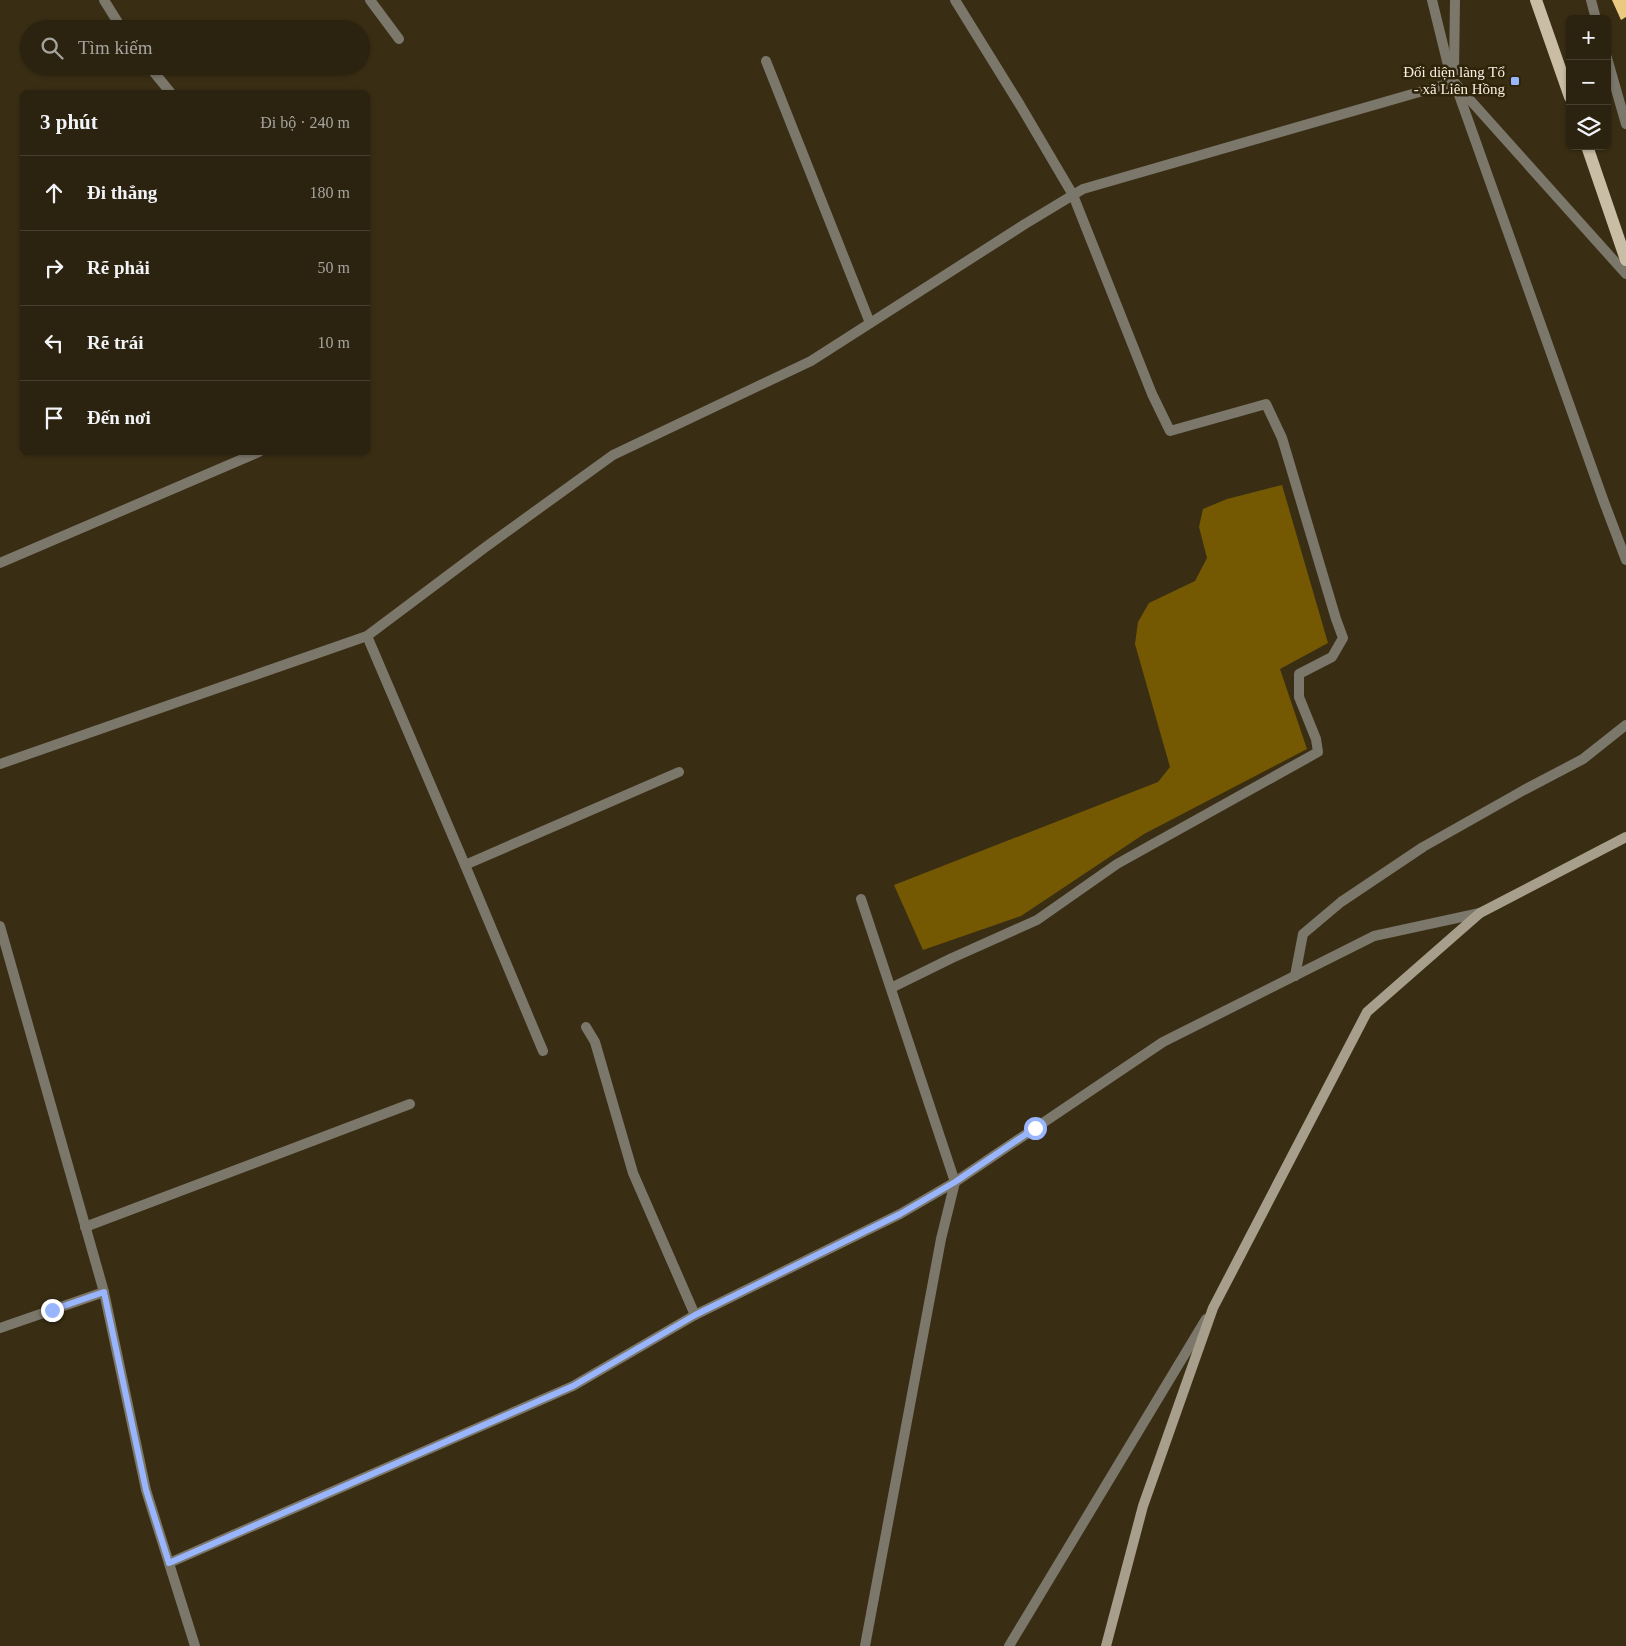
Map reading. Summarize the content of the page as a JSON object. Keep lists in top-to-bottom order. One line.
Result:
{"places":{"transit":["Đối diện làng Tổ - xã Liên Hồng"]},"page":{"map_buttons":["+","−"],"search":"Tìm kiếm","heading":["3 phút","Đi bộ · 240 m"],"list":[["Đi thẳng","180 m"],["Rẽ phải","50 m"],["Rẽ trái","10 m"],"Đến nơi"]}}
